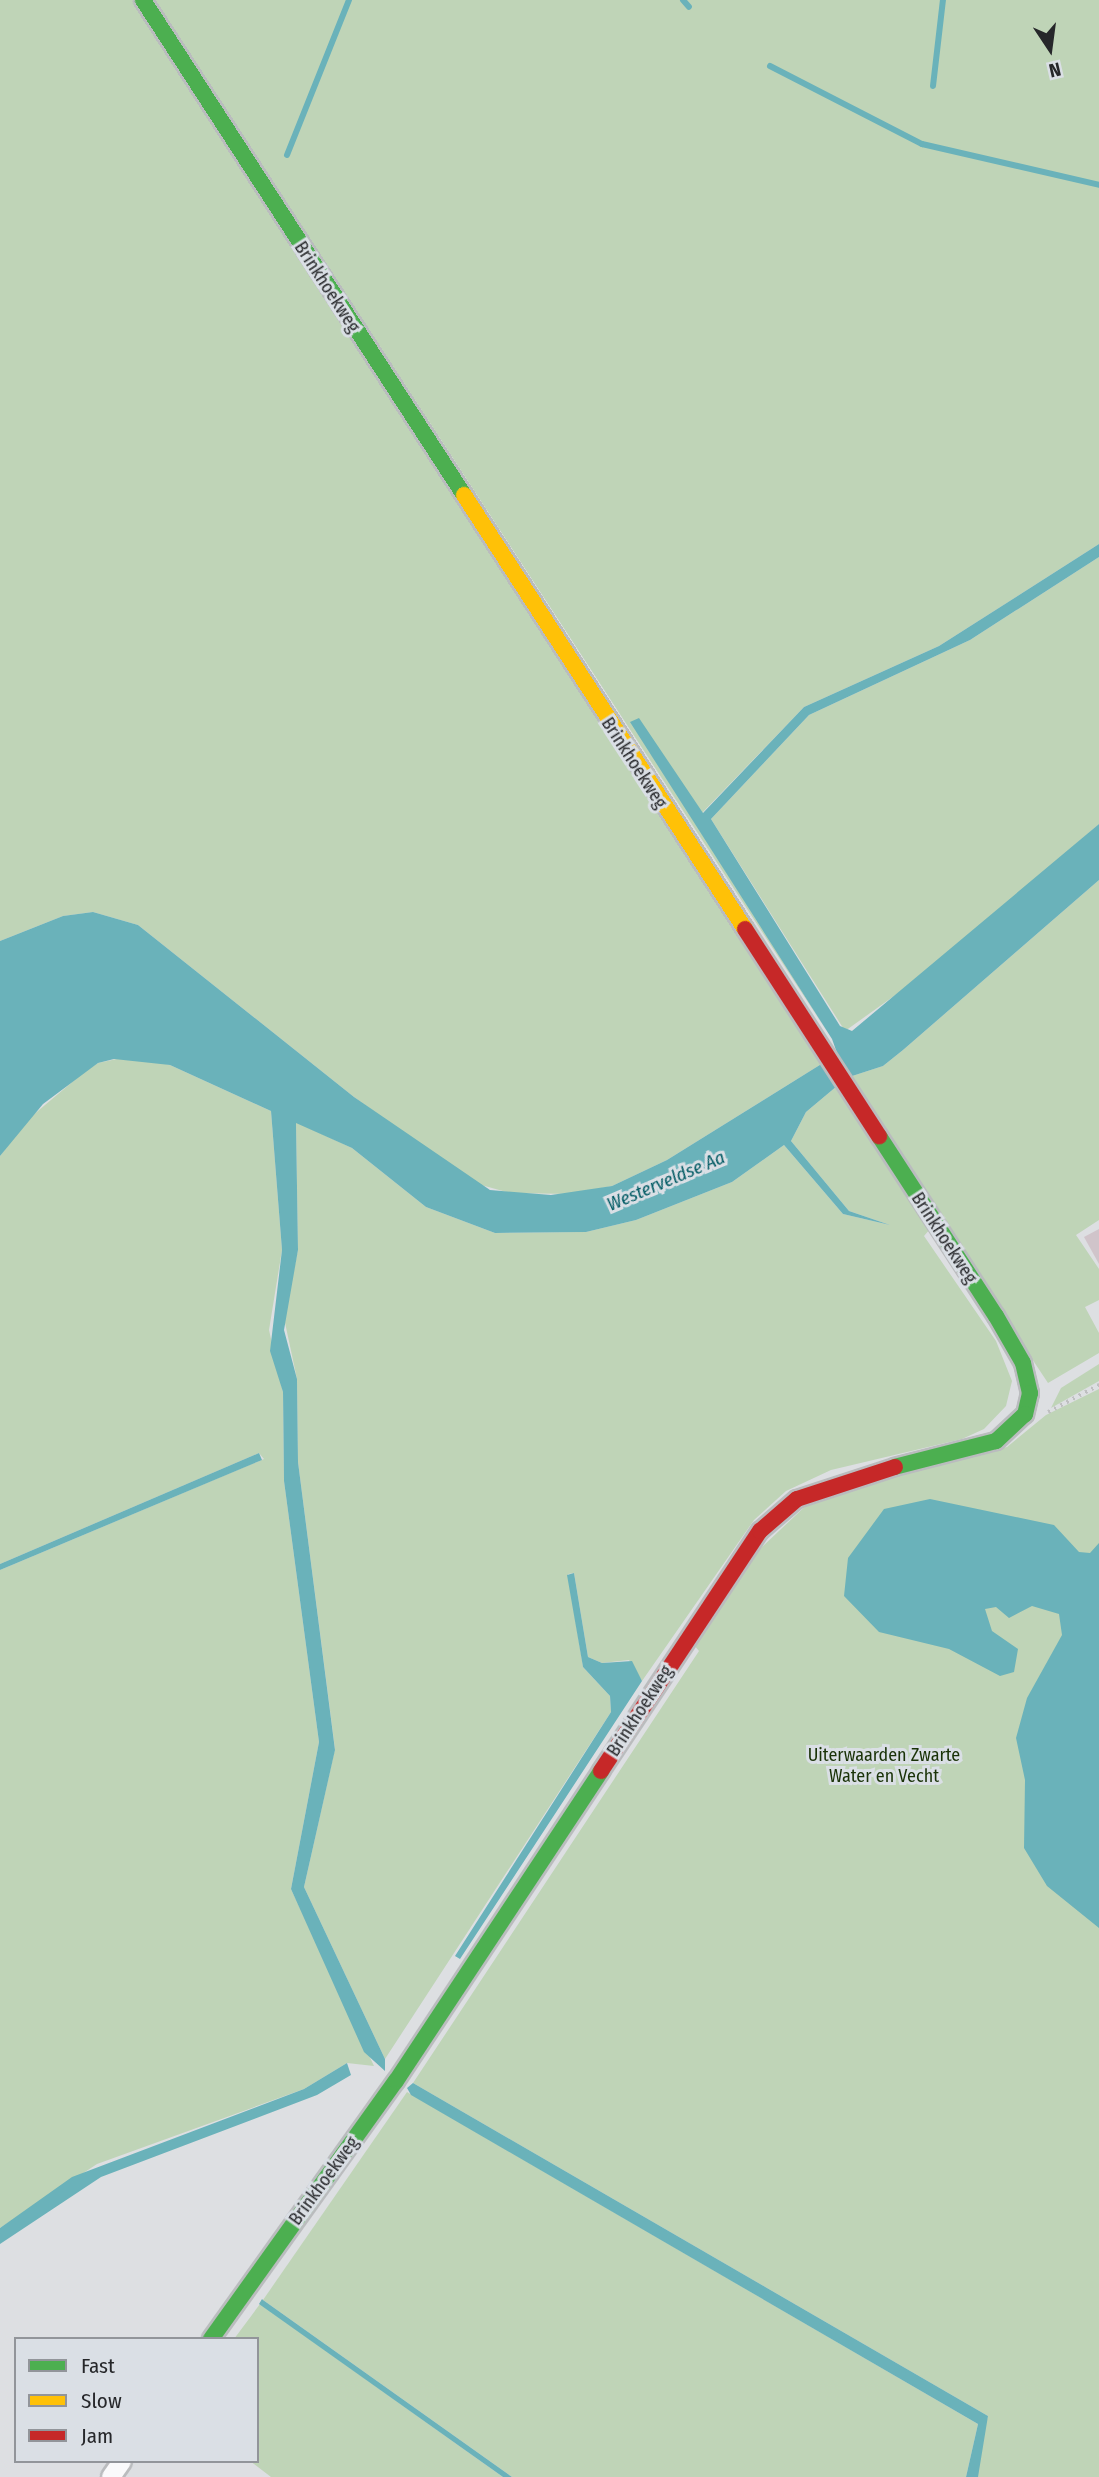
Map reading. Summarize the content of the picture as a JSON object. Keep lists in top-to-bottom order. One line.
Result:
{"streets":{"street":["Brinkhoekweg"]},"water":["Westerveldse Aa"],"parks":["Uiterwaarden Zwarte Water en Vecht"],"legend":["Fast","Slow","Jam"],"north":"bottom"}
